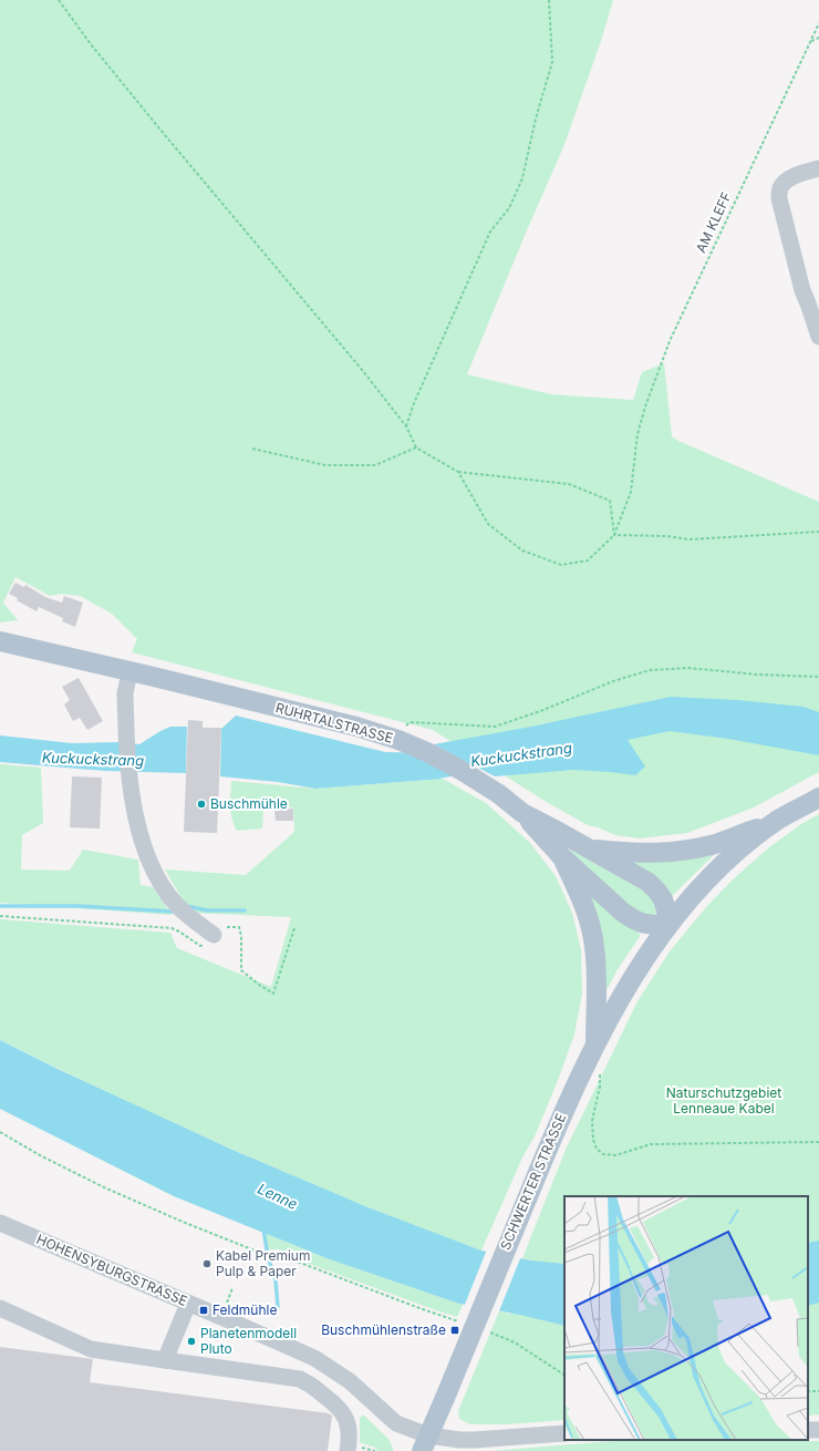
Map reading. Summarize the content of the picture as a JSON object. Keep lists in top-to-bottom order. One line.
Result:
{"streets":{"main road":["RUHRTALSTRASSE","SCHWERTER STRASSE"],"street":["HOHENSYBURGSTRASSE"],"path":["AM KLEFF"]},"crossings":[["RUHRTALSTRASSE","SCHWERTER STRASSE"],["SCHWERTER STRASSE","HOHENSYBURGSTRASSE"]],"water":["Kuckuckstrang","Lenne"],"parks":["Naturschutzgebiet Lenneaue Kabel"],"places":{"other":["Buschmühle","Kabel Premium Pulp & Paper","Planetenmodell Pluto"],"transit":["Feldmühle","Buschmühlenstraße"]}}
